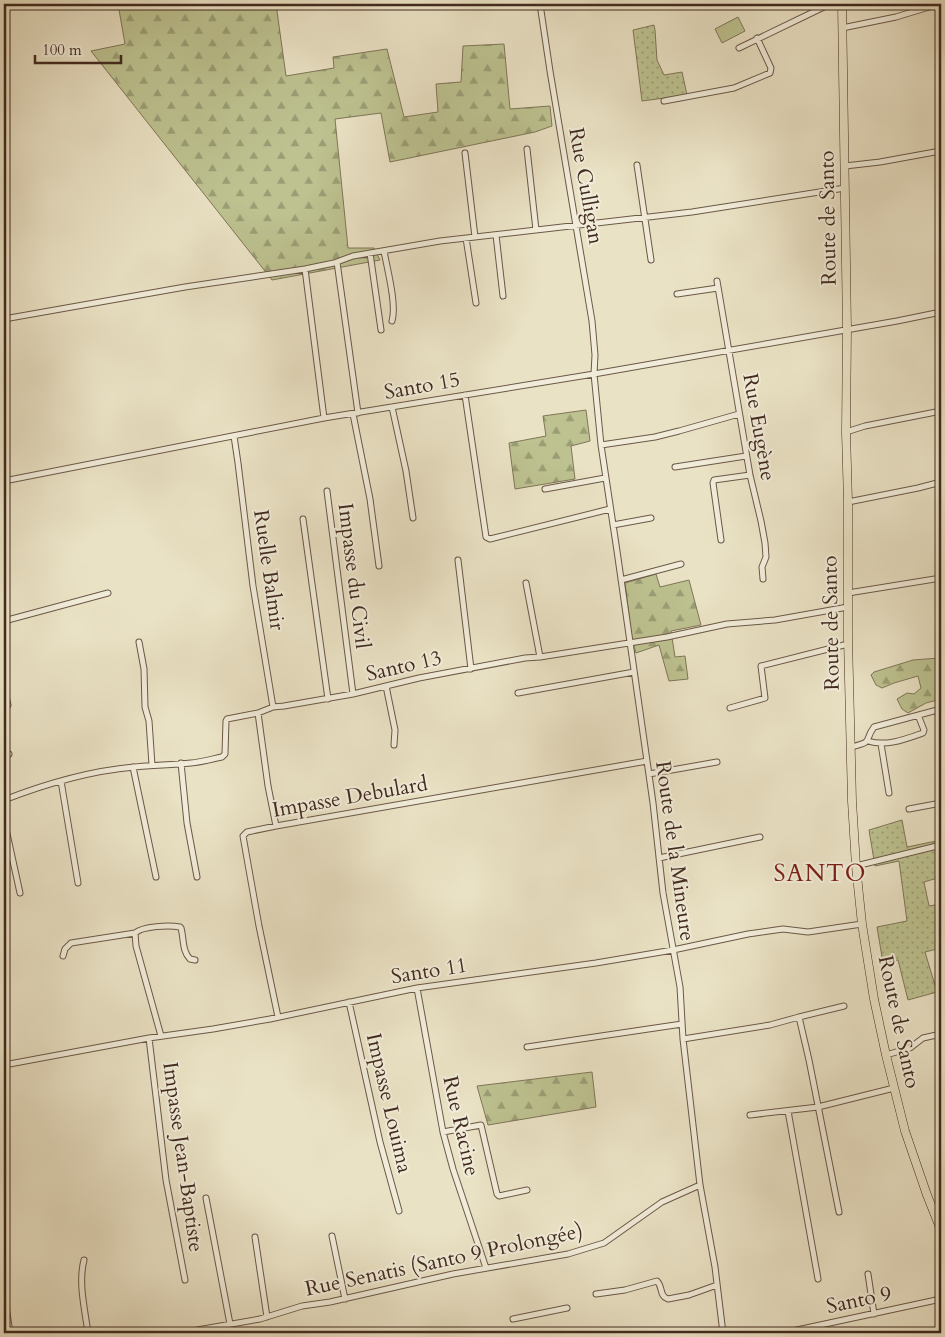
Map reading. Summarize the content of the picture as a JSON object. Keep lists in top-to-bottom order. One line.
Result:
{"streets":{"main road":["Route de Santo"],"street":["Rue Culligan","Santo 15","Rue Eugène","Ruelle Balmir","Impasse du Civil","Santo 13","Impasse Debulard","Route de la Mineure","Santo 11","Impasse Louima","Rue Racine","Impasse Jean-Baptiste","Rue Senatis (Santo 9 Prolongée)","Santo 9"]},"crossings":[["Rue Culligan","Santo 15"],["Rue Culligan","Route de la Mineure"],["Route de Santo","Santo 15"],["Route de Santo","Santo 13"],["Route de Santo","Santo 11"],["Santo 15","Rue Eugène"],["Santo 15","Ruelle Balmir"],["Santo 15","Route de la Mineure"],["Ruelle Balmir","Santo 13"],["Impasse du Civil","Santo 13"],["Santo 13","Route de la Mineure"],["Impasse Debulard","Route de la Mineure"],["Impasse Debulard","Santo 11"],["Route de la Mineure","Santo 11"],["Route de la Mineure","Rue Senatis (Santo 9 Prolongée)"],["Santo 11","Impasse Louima"],["Santo 11","Rue Racine"],["Santo 11","Impasse Jean-Baptiste"],["Rue Racine","Rue Senatis (Santo 9 Prolongée)"]],"districts":["SANTO"],"scale_bar":"100 m"}
